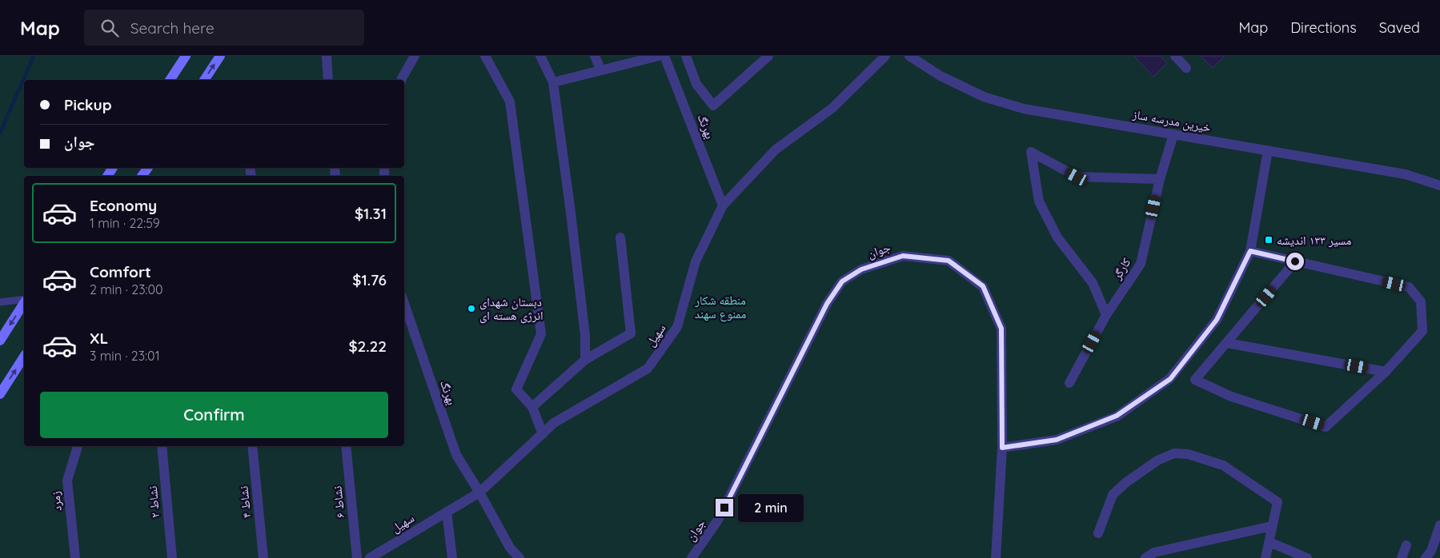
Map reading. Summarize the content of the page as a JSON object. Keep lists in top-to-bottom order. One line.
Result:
{"streets":{"street":["خیرین مدرسه ساز","بهرنگ","جوان","کارگر","سهیل","زمرد","نشاط ۲","نشاط ۴","نشاط ۶"]},"crossings":[["خیرین مدرسه ساز","کارگر"],["بهرنگ","سهیل"]],"parks":["منطقه شکار ممنوع سهند"],"places":{"transit":["مسیر ۱۳۳ اندیشه"],"other":["دبستان شهدای انرژی هسته ای"]},"page":{"header":"Map","search":"Search here","nav":["Map","Directions","Saved"],"banner":["Pickup","جوان"],"list":[{"name":"Economy","note":"1 min · 22:59","value":"$1.31"},{"name":"Comfort","note":"2 min · 23:00","value":"$1.76"},{"name":"XL","note":"3 min · 23:01","value":"$2.22"}],"buttons":"Confirm","bubble":"2 min"}}
